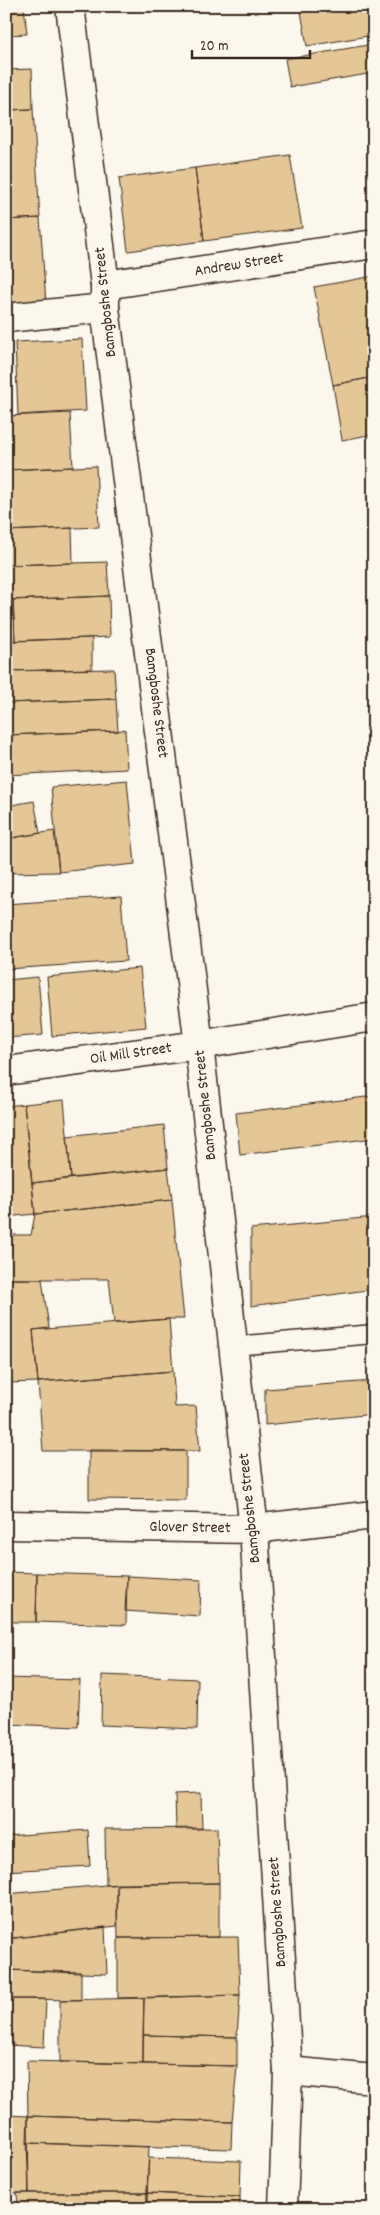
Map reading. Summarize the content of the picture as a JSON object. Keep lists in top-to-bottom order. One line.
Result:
{"streets":{"main road":["Andrew Street","Bamgboshe Street","Oil Mill Street","Glover Street"]},"crossings":[["Andrew Street","Bamgboshe Street"],["Bamgboshe Street","Oil Mill Street"],["Bamgboshe Street","Glover Street"]],"scale_bar":"20 m"}
